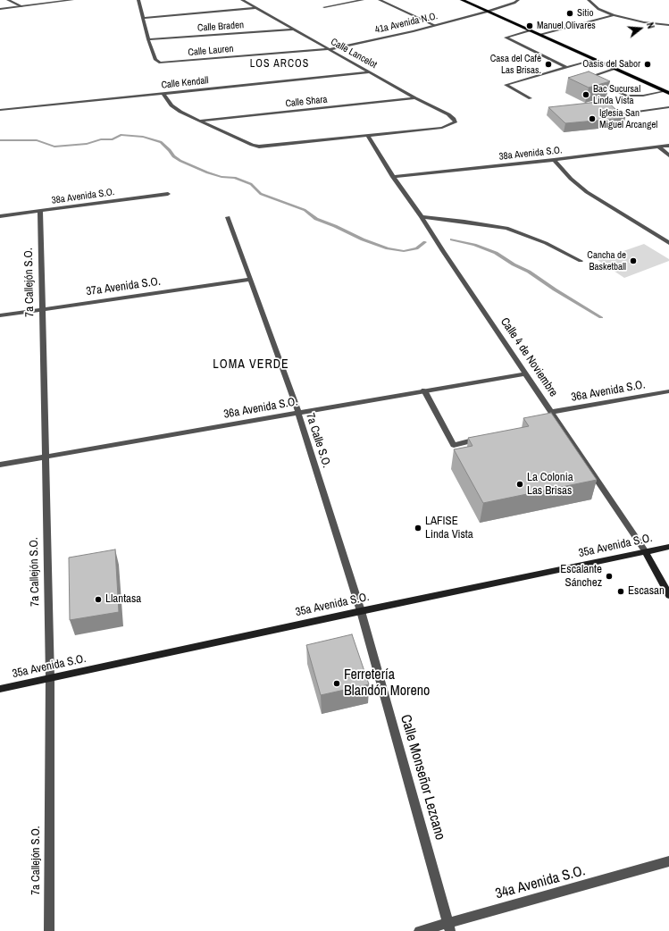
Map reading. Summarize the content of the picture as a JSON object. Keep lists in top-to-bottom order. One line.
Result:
{"streets":{"main road":["Calle 4 de Noviembre","35a Avenida S.O."],"street":["41a Avenida N.O.","Calle Braden","Calle Lauren","Calle Lancelot","Calle Kendall","Calle Shara","38a Avenida S.O.","7a Callejón S.O.","37a Avenida S.O.","36a Avenida S.O.","7a Calle S.O.","Calle Monseñor Lezcano","34a Avenida S.O."]},"crossings":[["41a Avenida N.O.","Calle Lauren"],["41a Avenida N.O.","Calle Lancelot"],["Calle Braden","Calle Lauren"],["Calle Braden","Calle Lancelot"],["Calle Lauren","Calle Lancelot"],["Calle Lancelot","Calle Kendall"],["Calle Lancelot","Calle Shara"],["Calle Lancelot","Calle 4 de Noviembre"],["38a Avenida S.O.","7a Callejón S.O."],["38a Avenida S.O.","Calle 4 de Noviembre"],["7a Callejón S.O.","37a Avenida S.O."],["7a Callejón S.O.","36a Avenida S.O."],["7a Callejón S.O.","35a Avenida S.O."],["37a Avenida S.O.","7a Calle S.O."],["Calle 4 de Noviembre","36a Avenida S.O."],["Calle 4 de Noviembre","35a Avenida S.O."],["36a Avenida S.O.","7a Calle S.O."],["7a Calle S.O.","35a Avenida S.O."],["7a Calle S.O.","Calle Monseñor Lezcano"],["35a Avenida S.O.","Calle Monseñor Lezcano"],["Calle Monseñor Lezcano","34a Avenida S.O."]],"districts":["LOS ARCOS","LOMA VERDE"],"places":["Sitio","Manuel Olivares","Casa del Café Las Brisas.","Oasis del Sabor","Bac Sucursal Linda Vista","Iglesia San Miguel Arcangel","Cancha de Basketball","La Colonia Las Brisas","LAFISE Linda Vista","Escalante Sánchez","Escasan","Llantasa","Ferretería Blandón Moreno"],"north":"right"}
